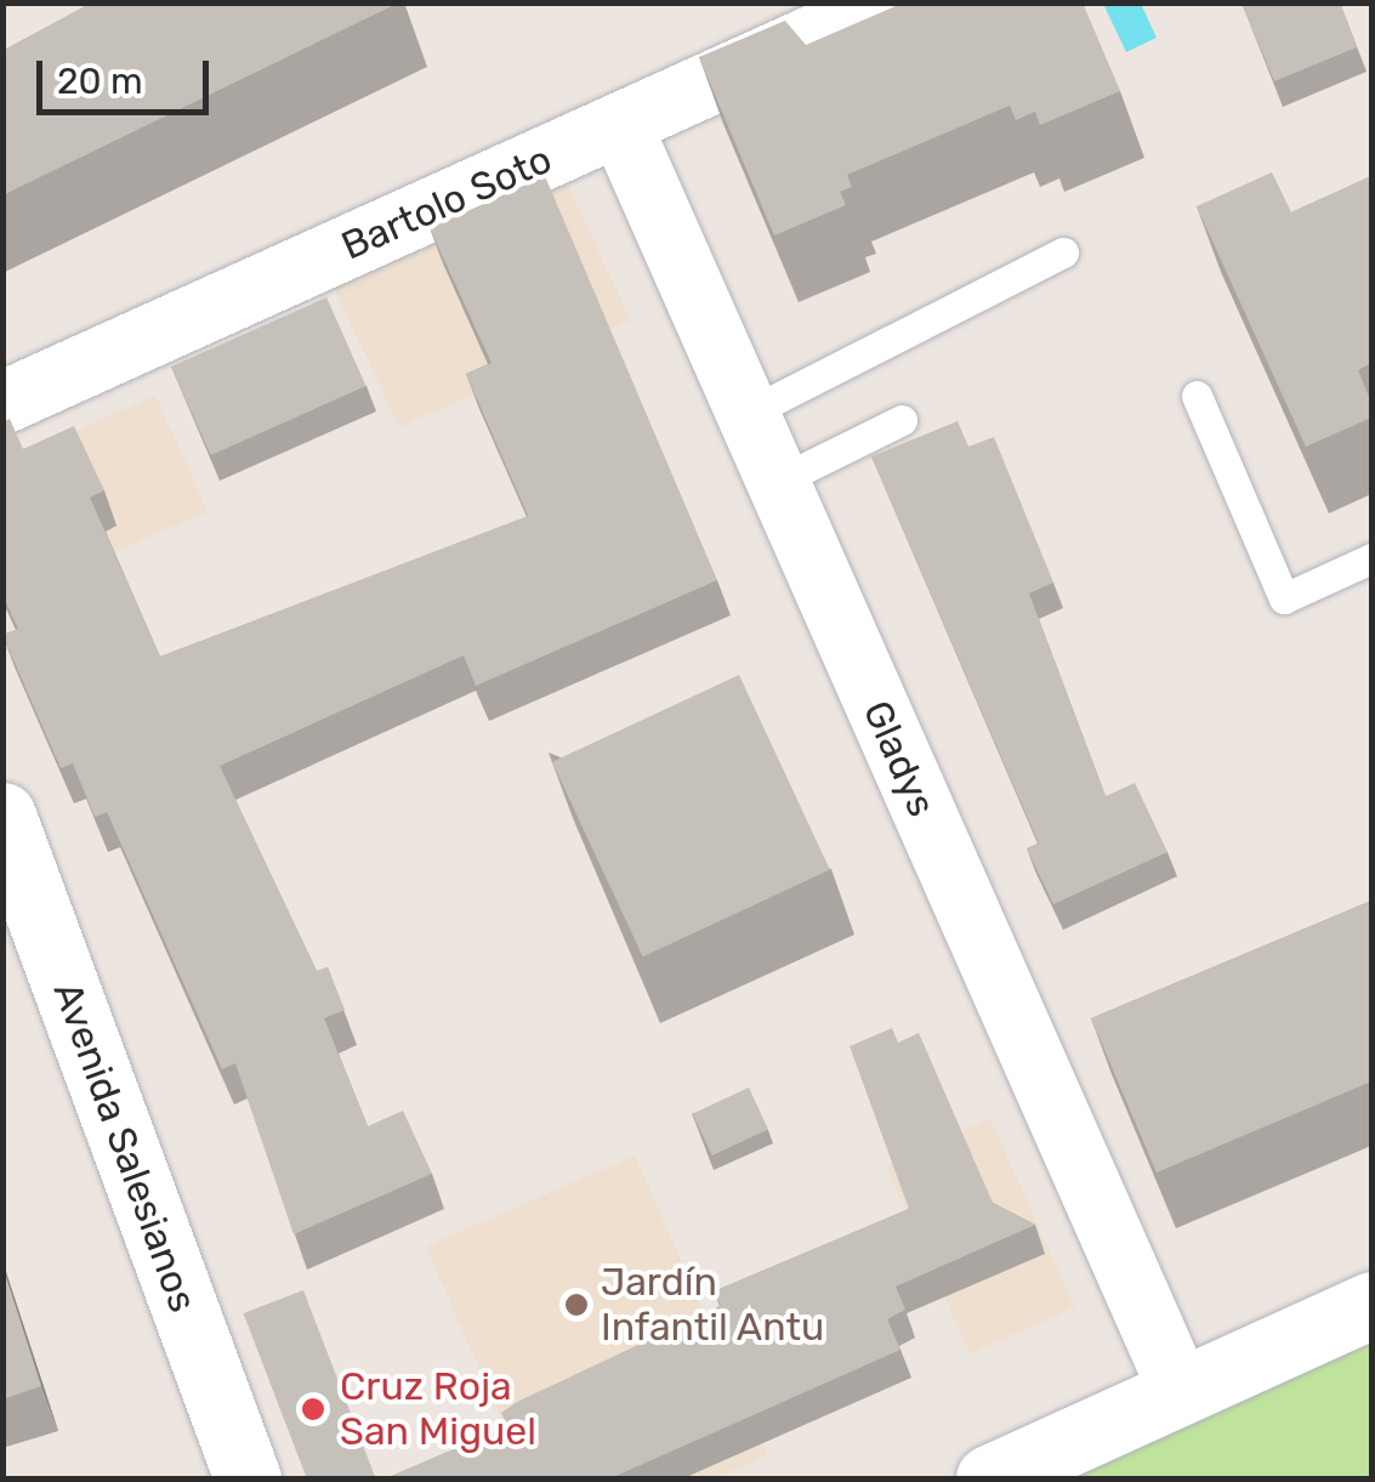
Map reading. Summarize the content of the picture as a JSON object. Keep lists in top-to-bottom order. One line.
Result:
{"streets":{"main road":["Avenida Salesianos"],"street":["Bartolo Soto","Gladys"]},"crossings":[["Bartolo Soto","Gladys"]],"places":["Jardín Infantil Antu","Cruz Roja San Miguel"],"scale_bar":"20 m"}
